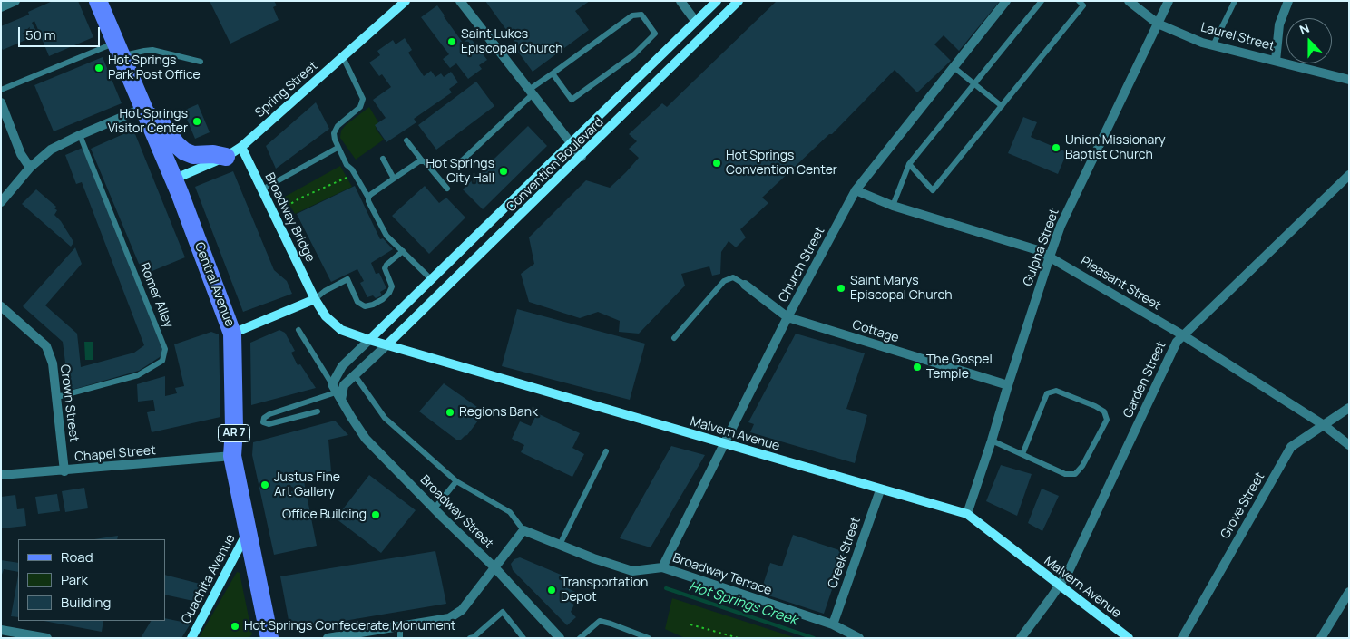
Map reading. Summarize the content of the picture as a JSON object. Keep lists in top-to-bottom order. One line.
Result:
{"streets":{"main road":["Spring Street","Convention Boulevard","Broadway Bridge","Central Avenue","AR 7","Malvern Avenue","Ouachita Avenue"],"street":["Laurel Street","Gulpha Street","Church Street","Pleasant Street","Cottage","Garden Street","Crown Street","Chapel Street","Grove Street","Broadway Street","Creek Street","Broadway Terrace"],"lane":["Romer Alley"]},"crossings":[["Laurel Street","Gulpha Street"],["Spring Street","Broadway Bridge"],["Spring Street","Central Avenue"],["Convention Boulevard","Malvern Avenue"],["Broadway Bridge","Malvern Avenue"],["Gulpha Street","Pleasant Street"],["Gulpha Street","Cottage"],["Gulpha Street","Malvern Avenue"],["Church Street","Pleasant Street"],["Church Street","Cottage"],["Church Street","Malvern Avenue"],["Church Street","Broadway Terrace"],["Pleasant Street","Garden Street"],["Pleasant Street","Grove Street"],["Central Avenue","Chapel Street"],["Central Avenue","Ouachita Avenue"],["Romer Alley","Crown Street"],["Garden Street","Malvern Avenue"],["Crown Street","Chapel Street"],["Malvern Avenue","Creek Street"],["Creek Street","Broadway Terrace"]],"water":["Hot Springs Creek"],"places":["Saint Lukes Episcopal Church","Hot Springs Park Post Office","Hot Springs Visitor Center","Union Missionary Baptist Church","Hot Springs Convention Center","Hot Springs City Hall","Saint Marys Episcopal Church","The Gospel Temple","Regions Bank","Justus Fine Art Gallery","Office Building","Transportation Depot","Hot Springs Confederate Monument"],"legend":["Road","Park","Building"],"scale_bar":"50 m","north":"top"}
